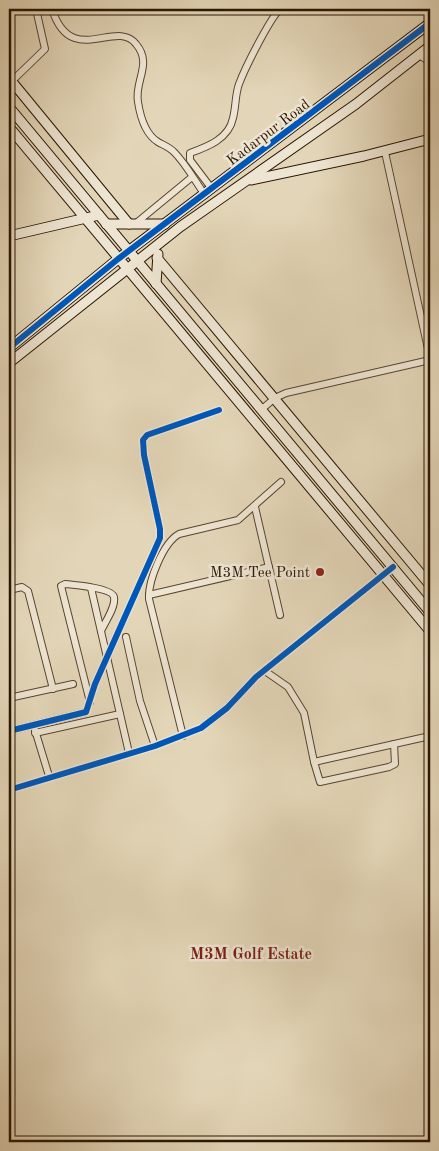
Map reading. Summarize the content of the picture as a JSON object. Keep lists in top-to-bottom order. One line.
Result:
{"streets":{"street":["Kadarpur Road"]},"districts":["M3M Golf Estate"],"places":["M3M Tee Point"]}
